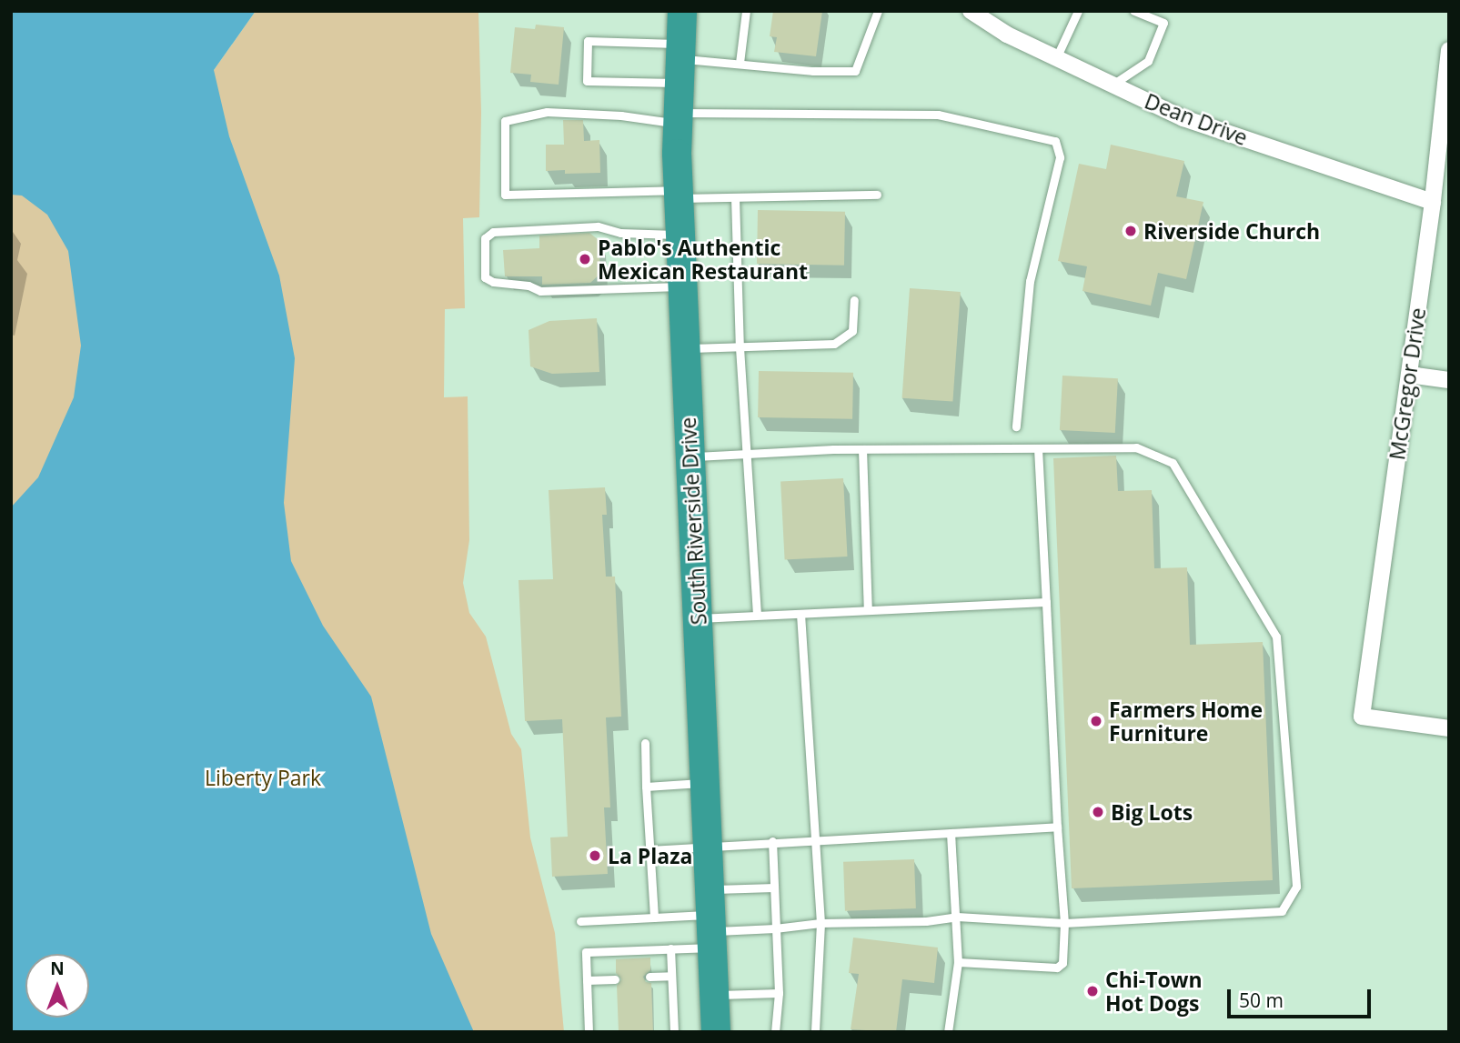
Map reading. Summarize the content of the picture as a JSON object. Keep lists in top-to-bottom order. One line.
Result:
{"streets":{"highway":["South Riverside Drive"],"street":["Dean Drive","McGregor Drive"]},"crossings":[["Dean Drive","McGregor Drive"]],"parks":["Liberty Park"],"places":["Riverside Church","Pablo's Authentic Mexican Restaurant","Farmers Home Furniture","Big Lots","La Plaza","Chi-Town Hot Dogs"],"scale_bar":"50 m","north":"top"}
